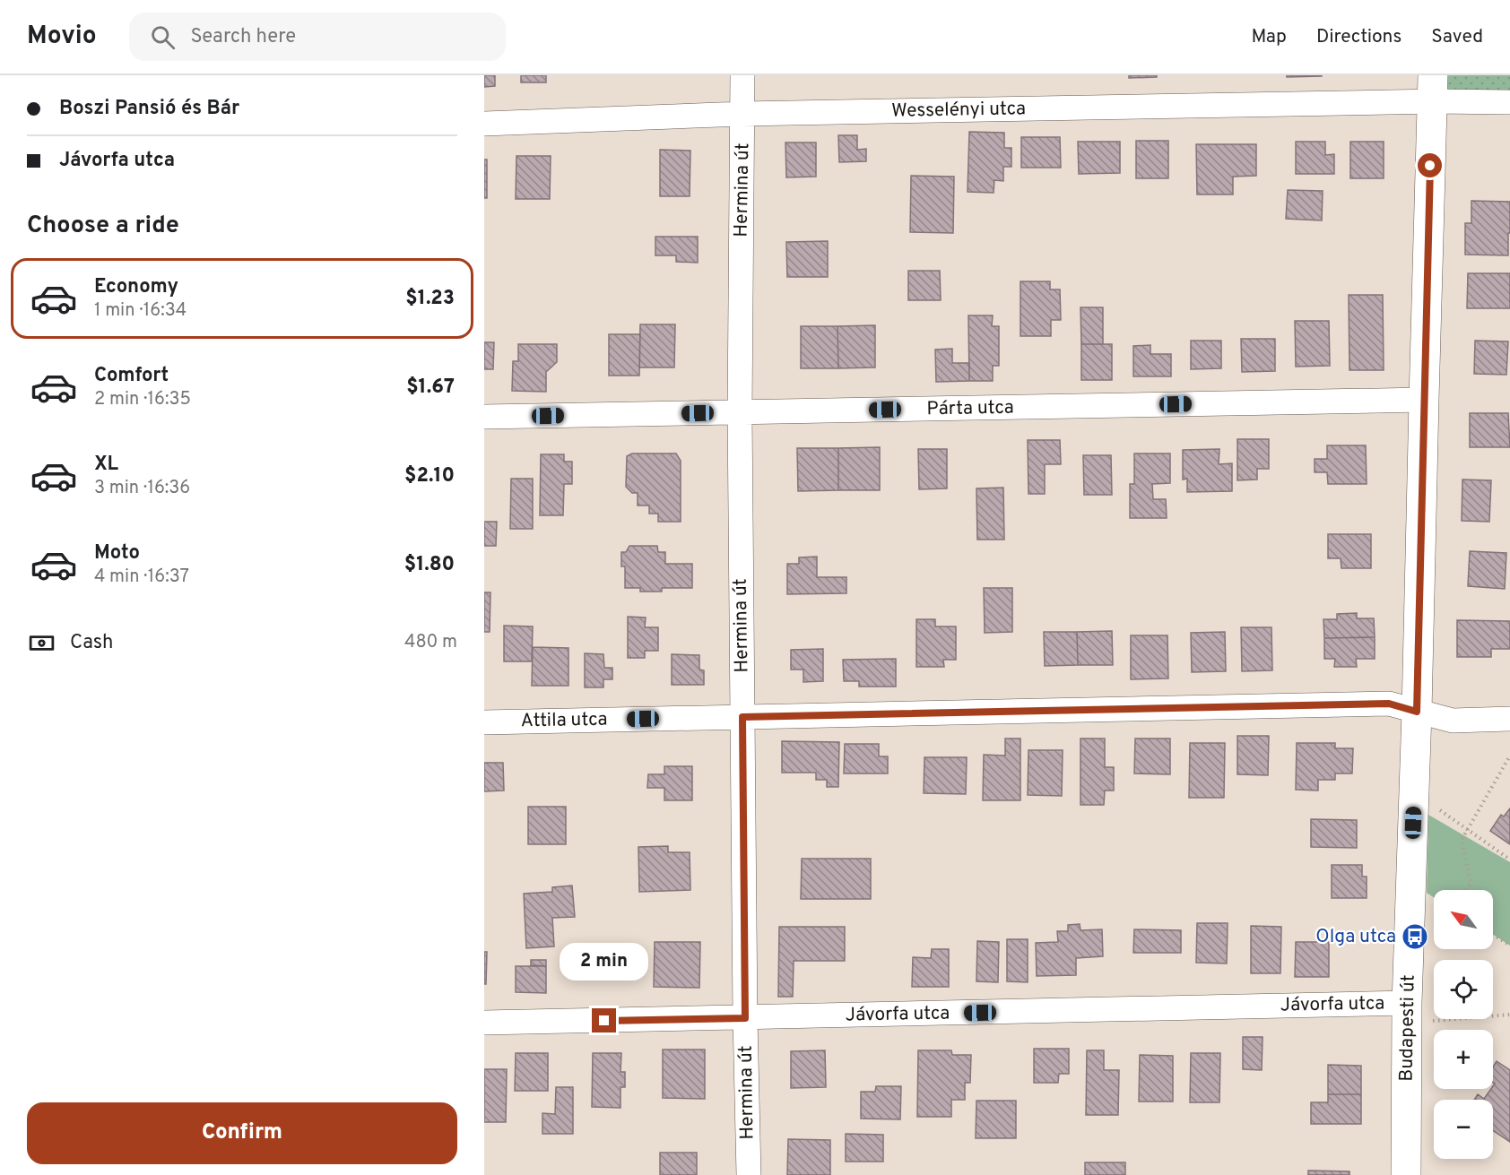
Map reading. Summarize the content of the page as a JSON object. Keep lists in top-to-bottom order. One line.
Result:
{"streets":{"street":["Wesselényi utca","Hermina út","Párta utca","Attila utca","Jávorfa utca","Budapesti út"]},"crossings":[["Wesselényi utca","Hermina út"],["Wesselényi utca","Budapesti út"],["Hermina út","Párta utca"],["Hermina út","Attila utca"],["Hermina út","Jávorfa utca"],["Párta utca","Budapesti út"],["Attila utca","Budapesti út"],["Jávorfa utca","Budapesti út"]],"places":{"bus stop":["Olga utca"]},"north":"top left","page":{"header":"Movio","search":"Search here","nav":["Map","Directions","Saved"],"banner":["Boszi Pansió és Bár","Jávorfa utca"],"heading":"Choose a ride","list":[{"name":"Economy","note":"1 min · 16:34","value":"$1.23"},{"name":"Comfort","note":"2 min · 16:35","value":"$1.67"},{"name":"XL","note":"3 min · 16:36","value":"$2.10"},{"name":"Moto","note":"4 min · 16:37","value":"$1.80"}],"pay":["Cash","480 m"],"map_buttons":["+","−"],"bubble":"2 min","buttons":"Confirm"}}
